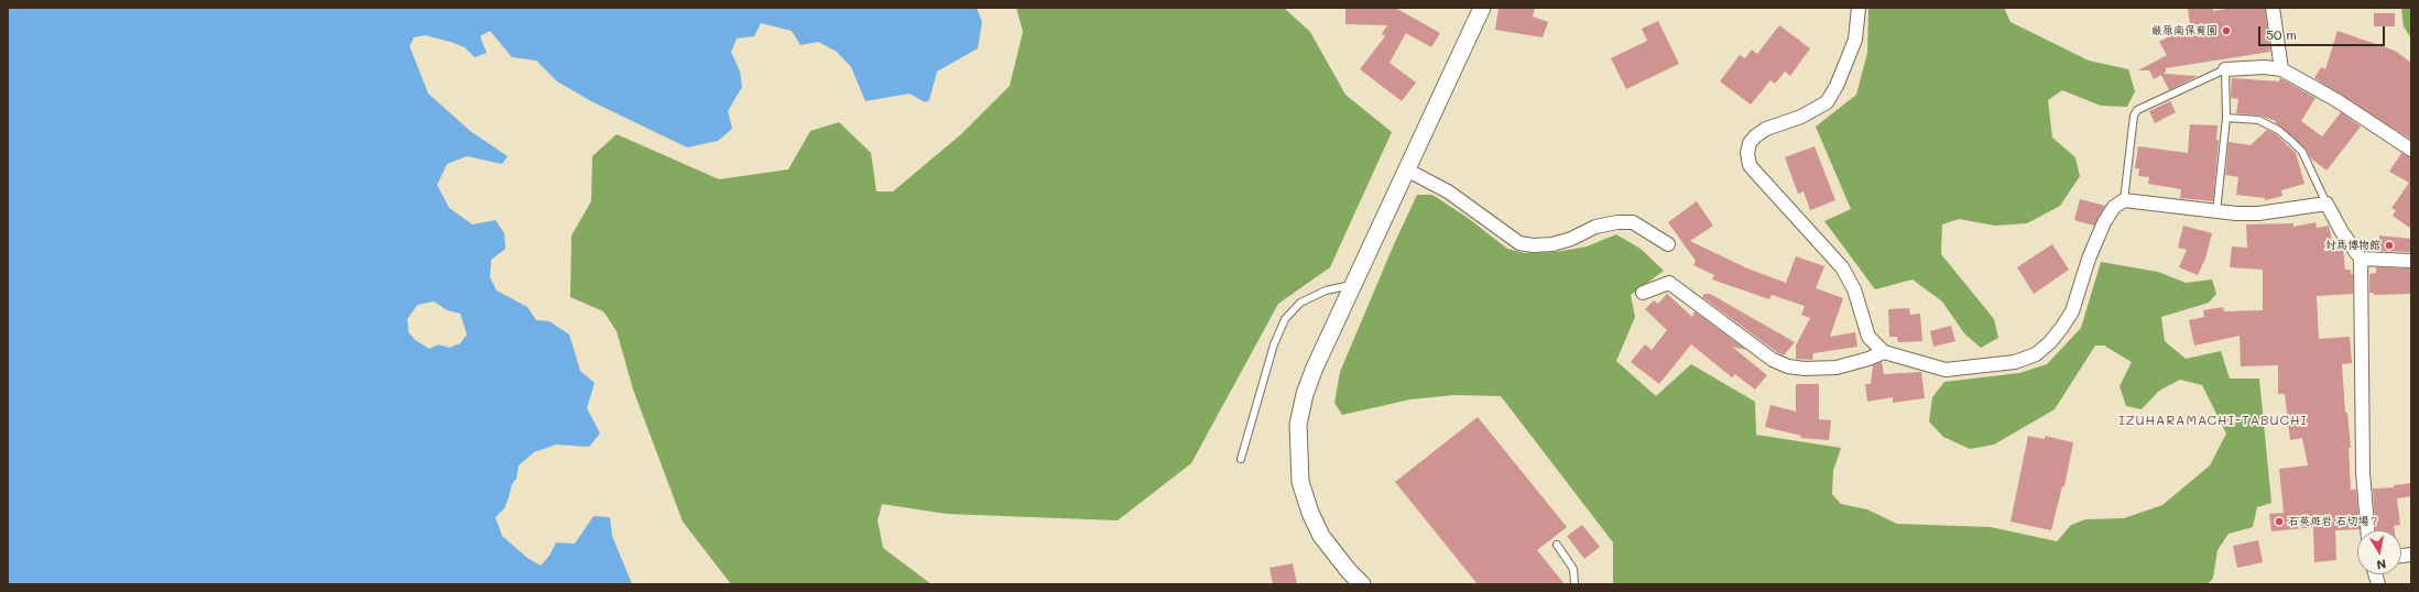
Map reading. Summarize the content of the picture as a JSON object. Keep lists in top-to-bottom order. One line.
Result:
{"districts":["IZUHARAMACHI-TABUCHI"],"places":["厳原南保育園","対馬博物館","石英斑岩 石切場？"],"scale_bar":"50 m","north":"bottom"}
